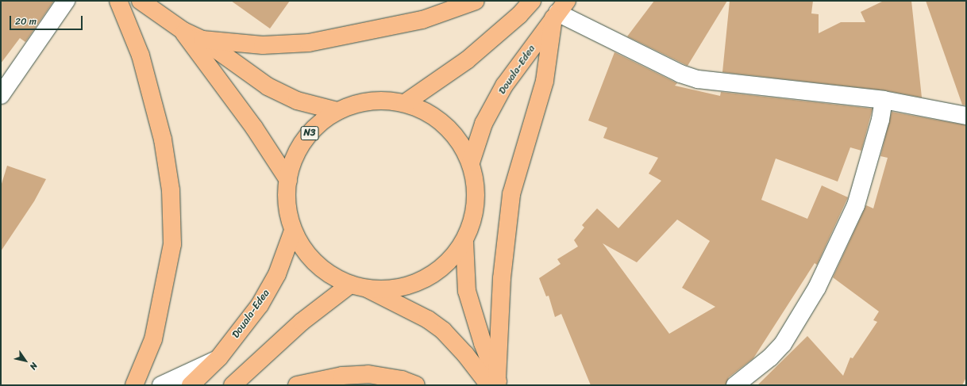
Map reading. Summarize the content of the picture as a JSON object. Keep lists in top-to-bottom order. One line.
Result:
{"streets":{"main road":["Douala-Edea","N3"]},"crossings":[["Douala-Edea","N3"]],"scale_bar":"20 m","north":"bottom right"}
